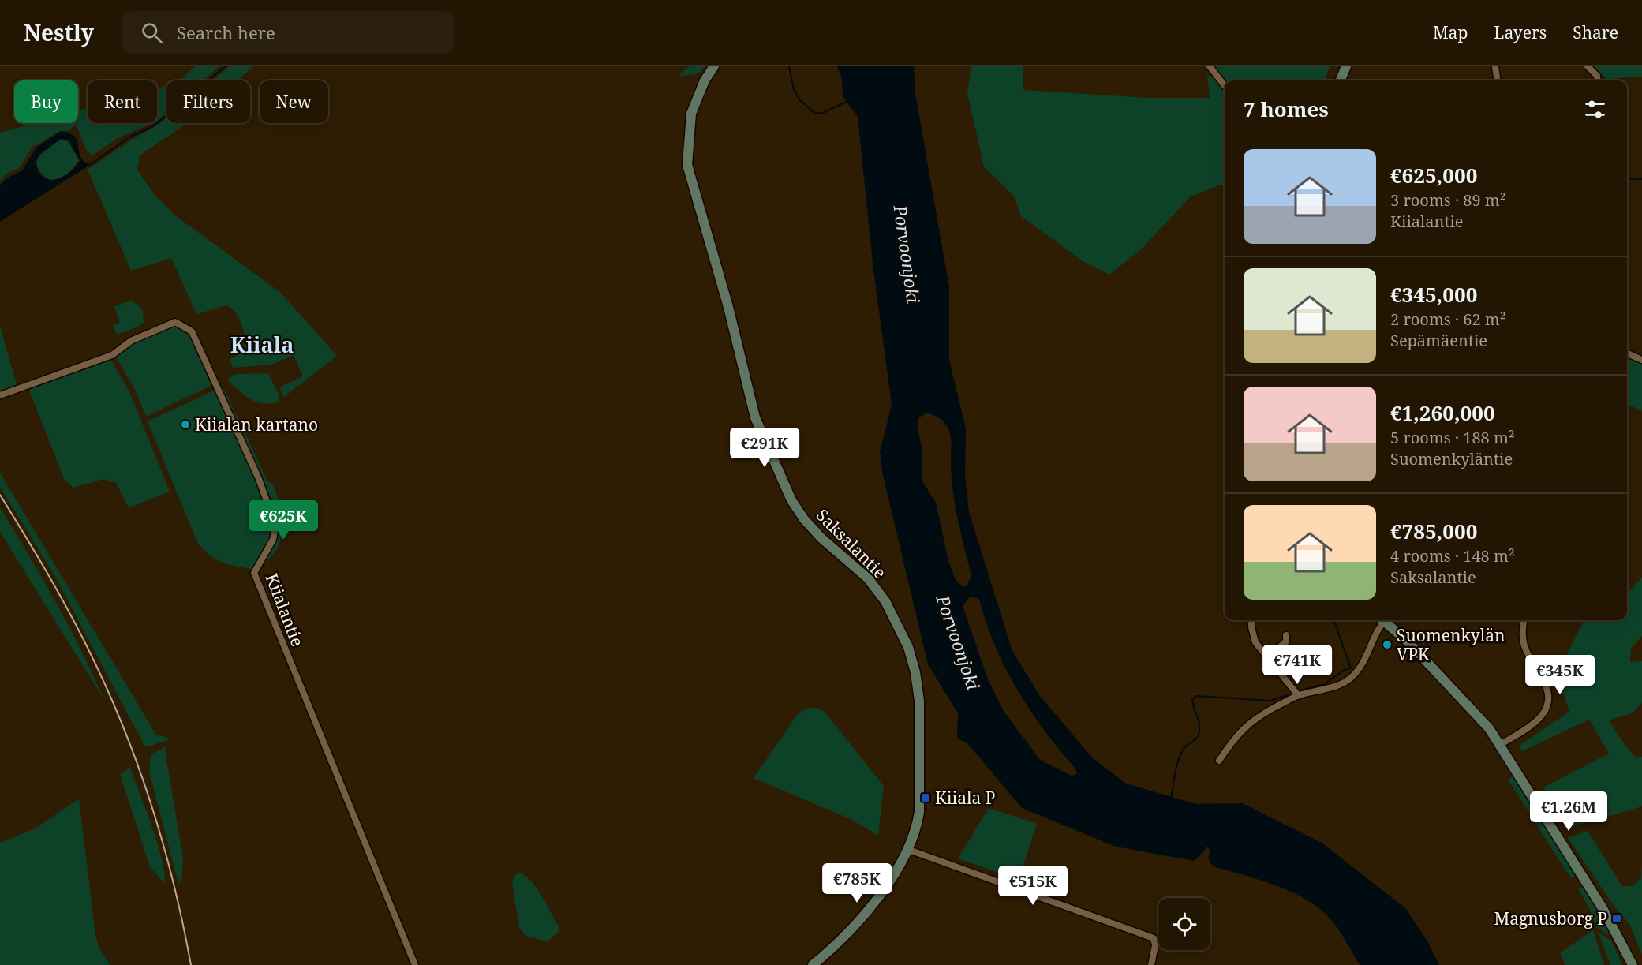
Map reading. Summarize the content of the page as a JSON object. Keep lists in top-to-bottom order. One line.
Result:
{"streets":{"street":["Saksalantie","Kiialantie"]},"districts":["Kiiala"],"water":["Porvoonjoki"],"places":{"other":["Kiialan kartano","Suomenkylän VPK"],"transit":["Kiiala P","Magnusborg P"]},"page":{"header":"Nestly","search":"Search here","nav":["Map","Layers","Share"],"chip":["Buy","Rent","Filters","New"],"heading":"7 homes","list":[{"name":"€625,000","note":"3 rooms · 89 m² · Kiialantie"},{"name":"€345,000","note":"2 rooms · 62 m² · Sepämäentie"},{"name":"€1,260,000","note":"5 rooms · 188 m² · Suomenkyläntie"},{"name":"€785,000","note":"4 rooms · 148 m² · Saksalantie"}],"price":["€291K","€625K","€741K","€345K","€1.26M","€785K","€515K"]}}
